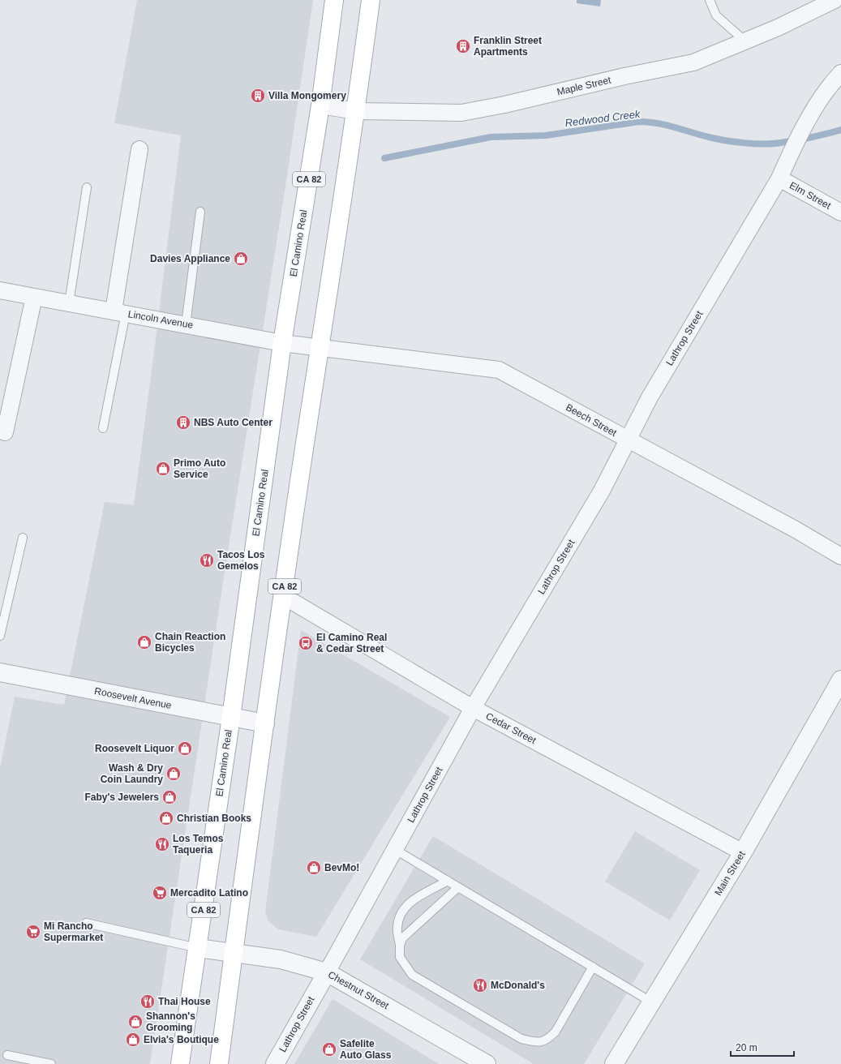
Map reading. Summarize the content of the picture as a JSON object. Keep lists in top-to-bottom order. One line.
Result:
{"streets":{"main road":["CA 82","El Camino Real"],"street":["Maple Street","Elm Street","Lincoln Avenue","Lathrop Street","Beech Street","Roosevelt Avenue","Cedar Street","Main Street","Chestnut Street"]},"crossings":[["Maple Street","CA 82"],["Maple Street","El Camino Real"],["CA 82","Lincoln Avenue"],["CA 82","Beech Street"],["CA 82","Roosevelt Avenue"],["CA 82","Cedar Street"],["CA 82","Chestnut Street"],["Elm Street","Lathrop Street"],["El Camino Real","Lincoln Avenue"],["El Camino Real","Roosevelt Avenue"],["El Camino Real","Chestnut Street"],["Lincoln Avenue","Beech Street"],["Lathrop Street","Beech Street"],["Lathrop Street","Cedar Street"],["Lathrop Street","Chestnut Street"],["Cedar Street","Main Street"]],"water":["Redwood Creek"],"places":{"building":["Franklin Street Apartments","Villa Mongomery","NBS Auto Center"],"shop":["Davies Appliance","Primo Auto Service","Chain Reaction Bicycles","Roosevelt Liquor","Wash & Dry Coin Laundry","Faby's Jewelers","Christian Books","BevMo!","Shannon's Grooming","Elvia's Boutique","Safelite Auto Glass"],"restaurant":["Tacos Los Gemelos","Los Temos Taqueria","McDonald's","Thai House"],"bus stop":["El Camino Real & Cedar Street"],"supermarket":["Mercadito Latino","Mi Rancho Supermarket"]},"scale_bar":"20 m"}
